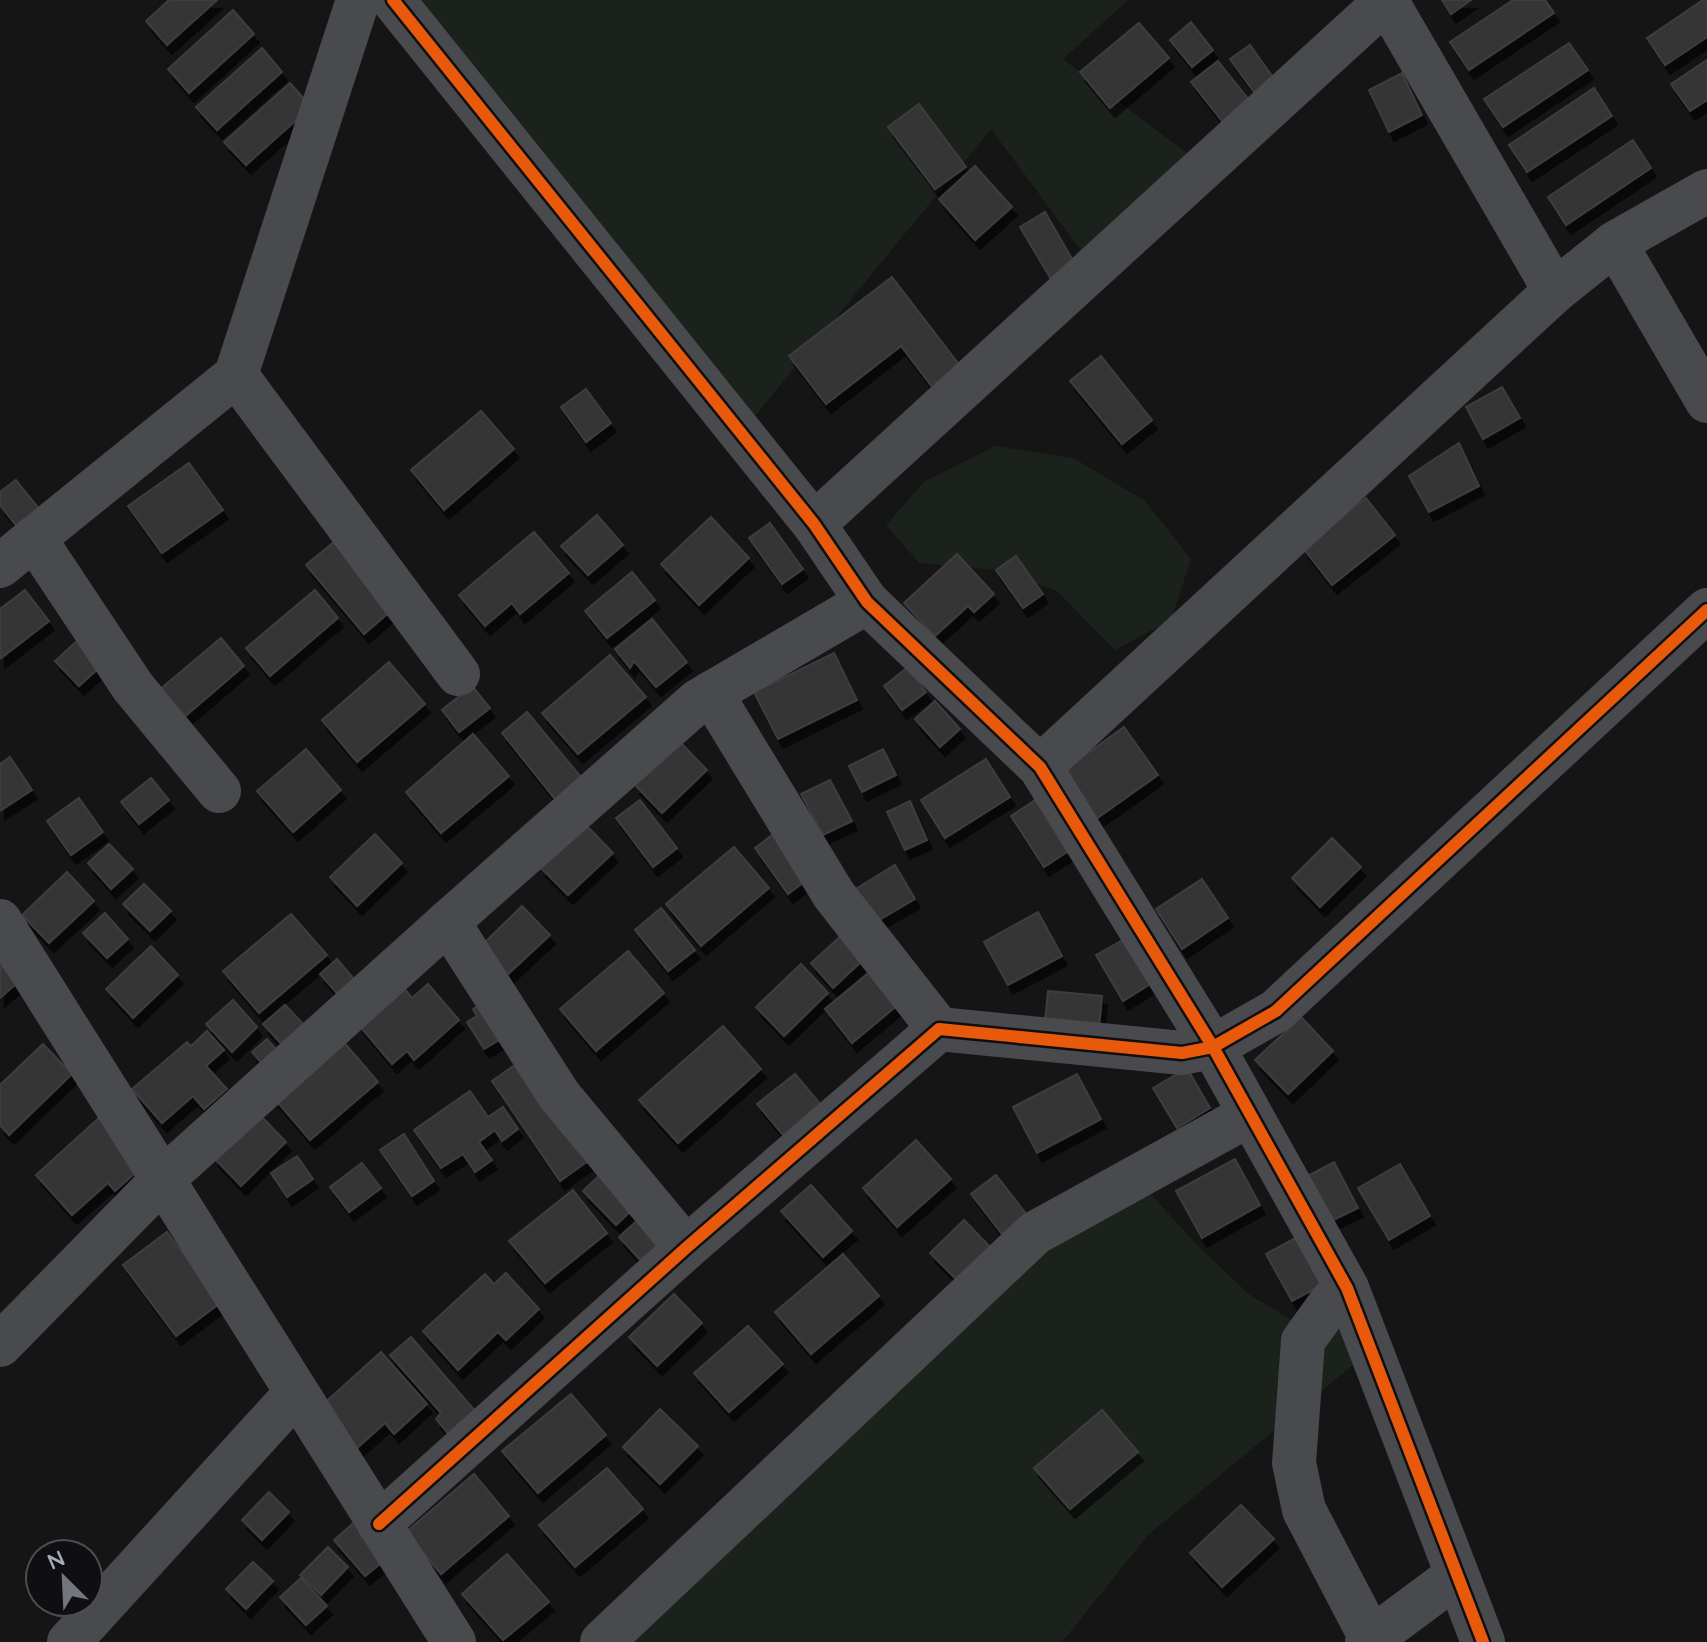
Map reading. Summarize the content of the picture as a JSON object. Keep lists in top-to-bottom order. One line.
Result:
{"north":"top left"}
